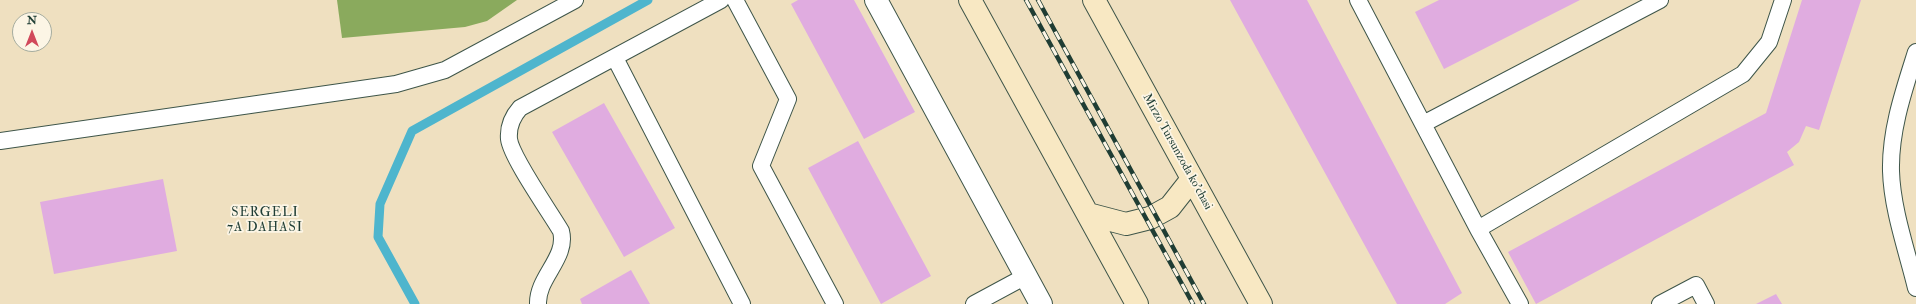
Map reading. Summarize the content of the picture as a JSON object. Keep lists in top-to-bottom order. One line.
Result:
{"streets":{"main road":["Mirzo Tursunzoda ko'chasi"]},"districts":["SERGELI 7A DAHASI"],"north":"top"}
